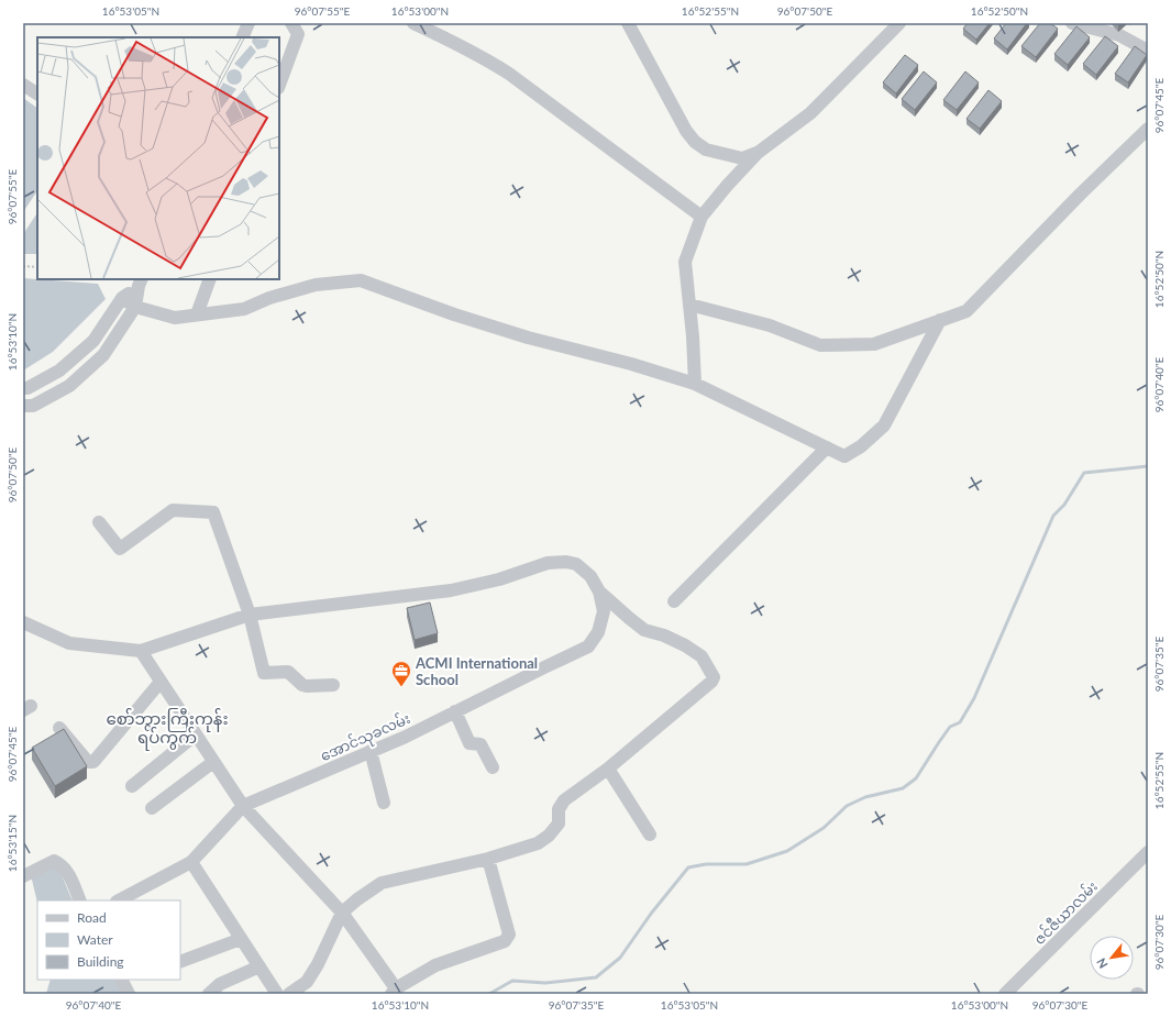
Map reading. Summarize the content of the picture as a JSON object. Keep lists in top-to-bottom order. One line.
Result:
{"streets":{"street":["အောင်သုခလမ်း","ဇင်ဇီယာလမ်း"]},"districts":["စော်ဘွားကြီးကုန်း ရပ်ကွက်"],"places":{"office":["ACMI International School"]},"legend":["Road","Water","Building"],"north":"bottom left","coordinates":["16°53'05\"N","96°07'55\"E","16°53'00\"N","16°52'55\"N","96°07'50\"E","16°52'50\"N","96°07'45\"E","16°53'10\"N","96°07'40\"E","96°07'35\"E","16°53'15\"N","96°07'30\"E"]}
